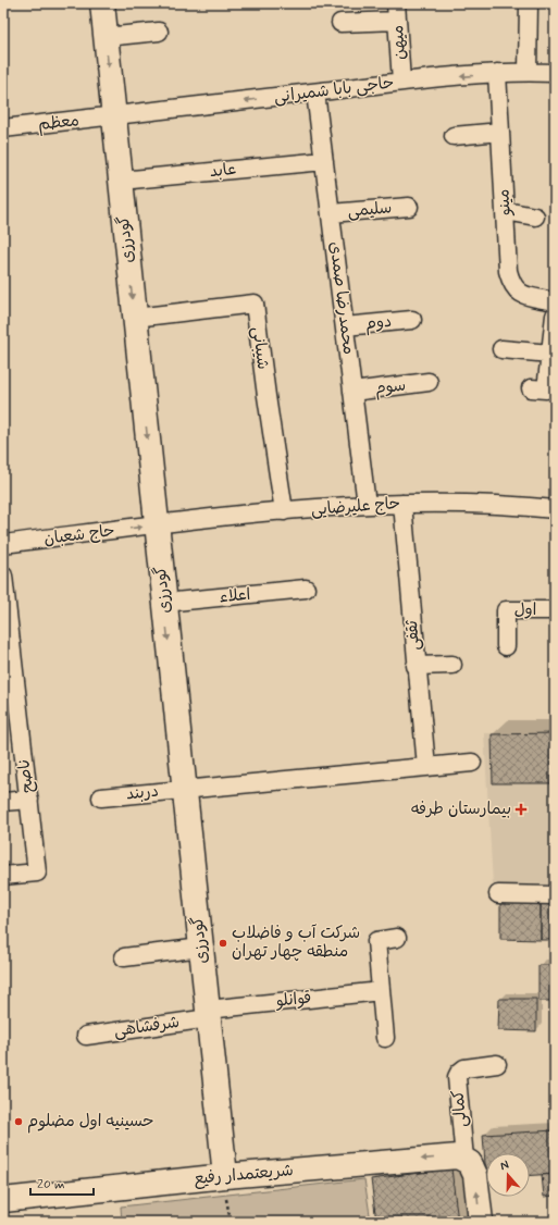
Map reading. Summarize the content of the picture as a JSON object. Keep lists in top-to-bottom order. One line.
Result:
{"streets":{"street":["میهن","حاجی بابا شمیرانی","معظم","عابد","مینو","سلیمی","گودرزی","محمدرضا صمدی","دوم","شیبانی","سوم","حاج علیرضایی","حاج شعبان","اعلاء","اول","ثقفی","ناصح","دربند","قوانلو","شرفشاهی","کمالی","شریعتمدار رفیع"]},"crossings":[["میهن","حاجی بابا شمیرانی"],["حاجی بابا شمیرانی","معظم"],["حاجی بابا شمیرانی","مینو"],["حاجی بابا شمیرانی","گودرزی"],["حاجی بابا شمیرانی","محمدرضا صمدی"],["معظم","گودرزی"],["عابد","گودرزی"],["عابد","محمدرضا صمدی"],["سلیمی","محمدرضا صمدی"],["گودرزی","شیبانی"],["گودرزی","حاج علیرضایی"],["گودرزی","حاج شعبان"],["گودرزی","اعلاء"],["گودرزی","دربند"],["گودرزی","قوانلو"],["گودرزی","شرفشاهی"],["گودرزی","شریعتمدار رفیع"],["محمدرضا صمدی","دوم"],["محمدرضا صمدی","سوم"],["محمدرضا صمدی","حاج علیرضایی"],["شیبانی","حاج علیرضایی"],["حاج علیرضایی","حاج شعبان"],["حاج علیرضایی","ثقفی"],["قوانلو","شرفشاهی"],["کمالی","شریعتمدار رفیع"]],"one_way":["گودرزی","حاج شعبان","شریعتمدار رفیع"],"places":{"health":["بیمارستان طرفه"],"other":["شرکت آب و فاضلاب منطقه چهار تهران","حسینیه اول مضلوم"]},"scale_bar":"20 m","north":"top"}
